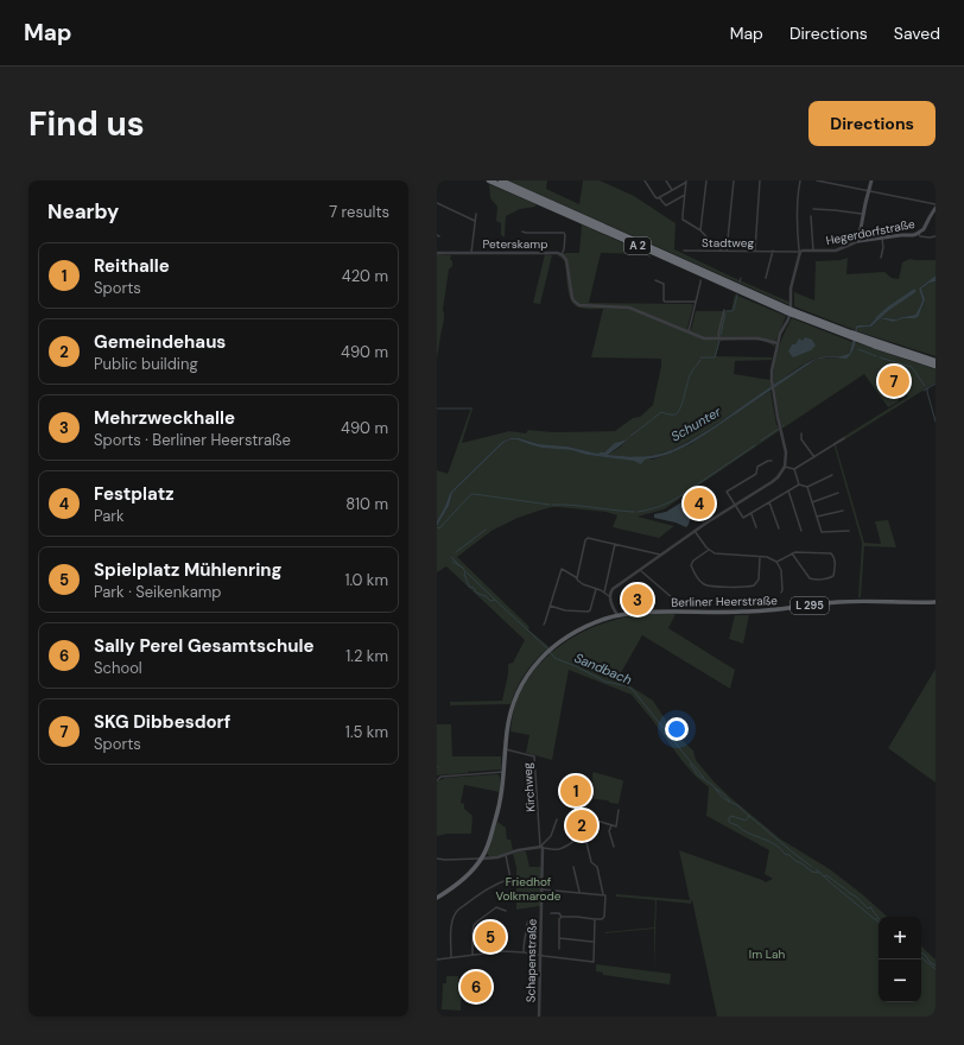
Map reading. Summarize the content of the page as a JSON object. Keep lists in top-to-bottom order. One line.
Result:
{"streets":{"highway":["A 2"],"main road":["Hegerdorfstraße","Berliner Heerstraße","L 295"],"street":["Stadtweg","Peterskamp","Kirchweg","Schapenstraße"]},"crossings":[["Hegerdorfstraße","Stadtweg"],["Berliner Heerstraße","Kirchweg"],["Kirchweg","Schapenstraße"]],"water":["Schunter","Sandbach"],"parks":["Friedhof Volkmarode","Im Lah"],"page":{"header":"Map","nav":["Map","Directions","Saved"],"buttons":"Directions","title":"Find us","heading":["Nearby","7 results"],"list":[{"mark":"1","name":"Reithalle","note":"Sports","value":"420 m"},{"mark":"2","name":"Gemeindehaus","note":"Public building","value":"490 m"},{"mark":"3","name":"Mehrzweckhalle","note":"Sports · Berliner Heerstraße","value":"490 m"},{"mark":"4","name":"Festplatz","note":"Park","value":"810 m"},{"mark":"5","name":"Spielplatz Mühlenring","note":"Park · Seikenkamp","value":"1.0 km"},{"mark":"6","name":"Sally Perel Gesamtschule","note":"School","value":"1.2 km"},{"mark":"7","name":"SKG Dibbesdorf","note":"Sports","value":"1.5 km"}],"pins":["7","4","3","1","2","5","6"],"map_buttons":["+","−"]}}
